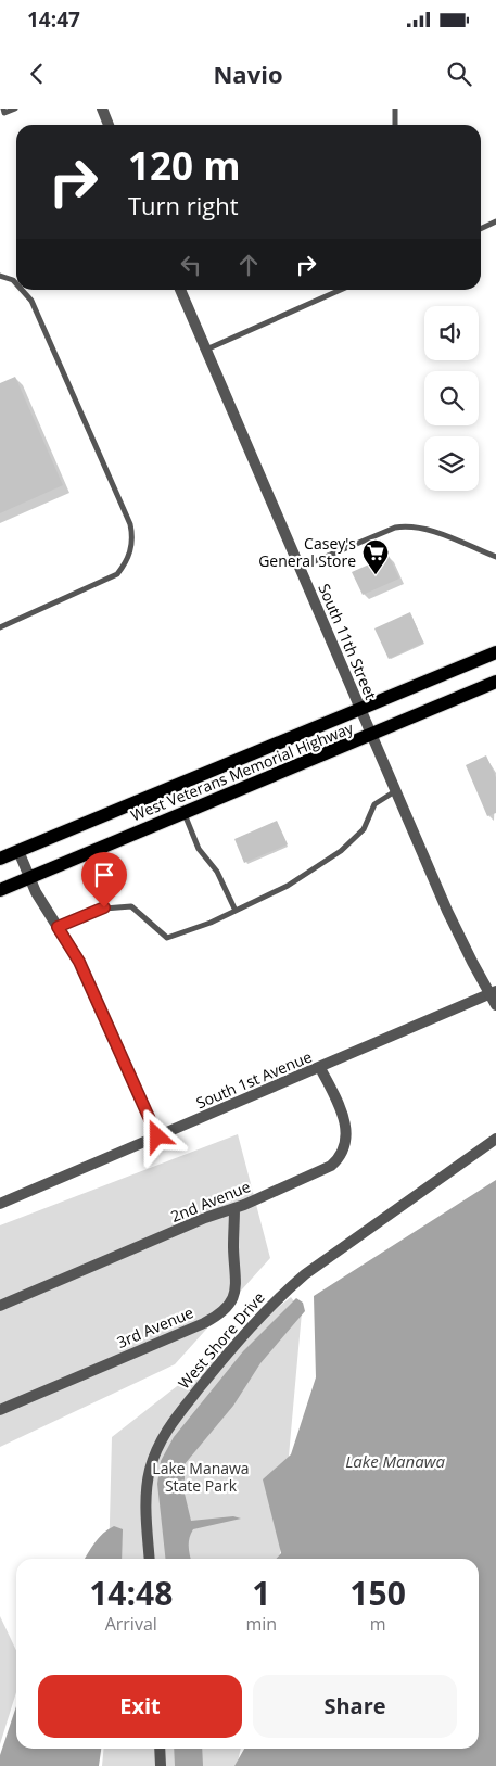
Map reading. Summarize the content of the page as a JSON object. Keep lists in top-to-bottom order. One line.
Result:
{"streets":{"main road":["West Veterans Memorial Highway"],"street":["South 11th Street","South 1st Avenue","2nd Avenue","3rd Avenue","West Shore Drive"]},"crossings":[["South 11th Street","West Veterans Memorial Highway"],["South 11th Street","South 1st Avenue"],["South 1st Avenue","2nd Avenue"],["2nd Avenue","3rd Avenue"]],"water":["Lake Manawa"],"parks":["Lake Manawa State Park"],"places":{"supermarket":["Casey's General Store"]},"page":{"status":"14:47","header":"Navio","turn":["120 m","Turn right"],"eta":["14:48","Arrival","1","min","150","m"],"buttons":["Exit","Share"]}}
